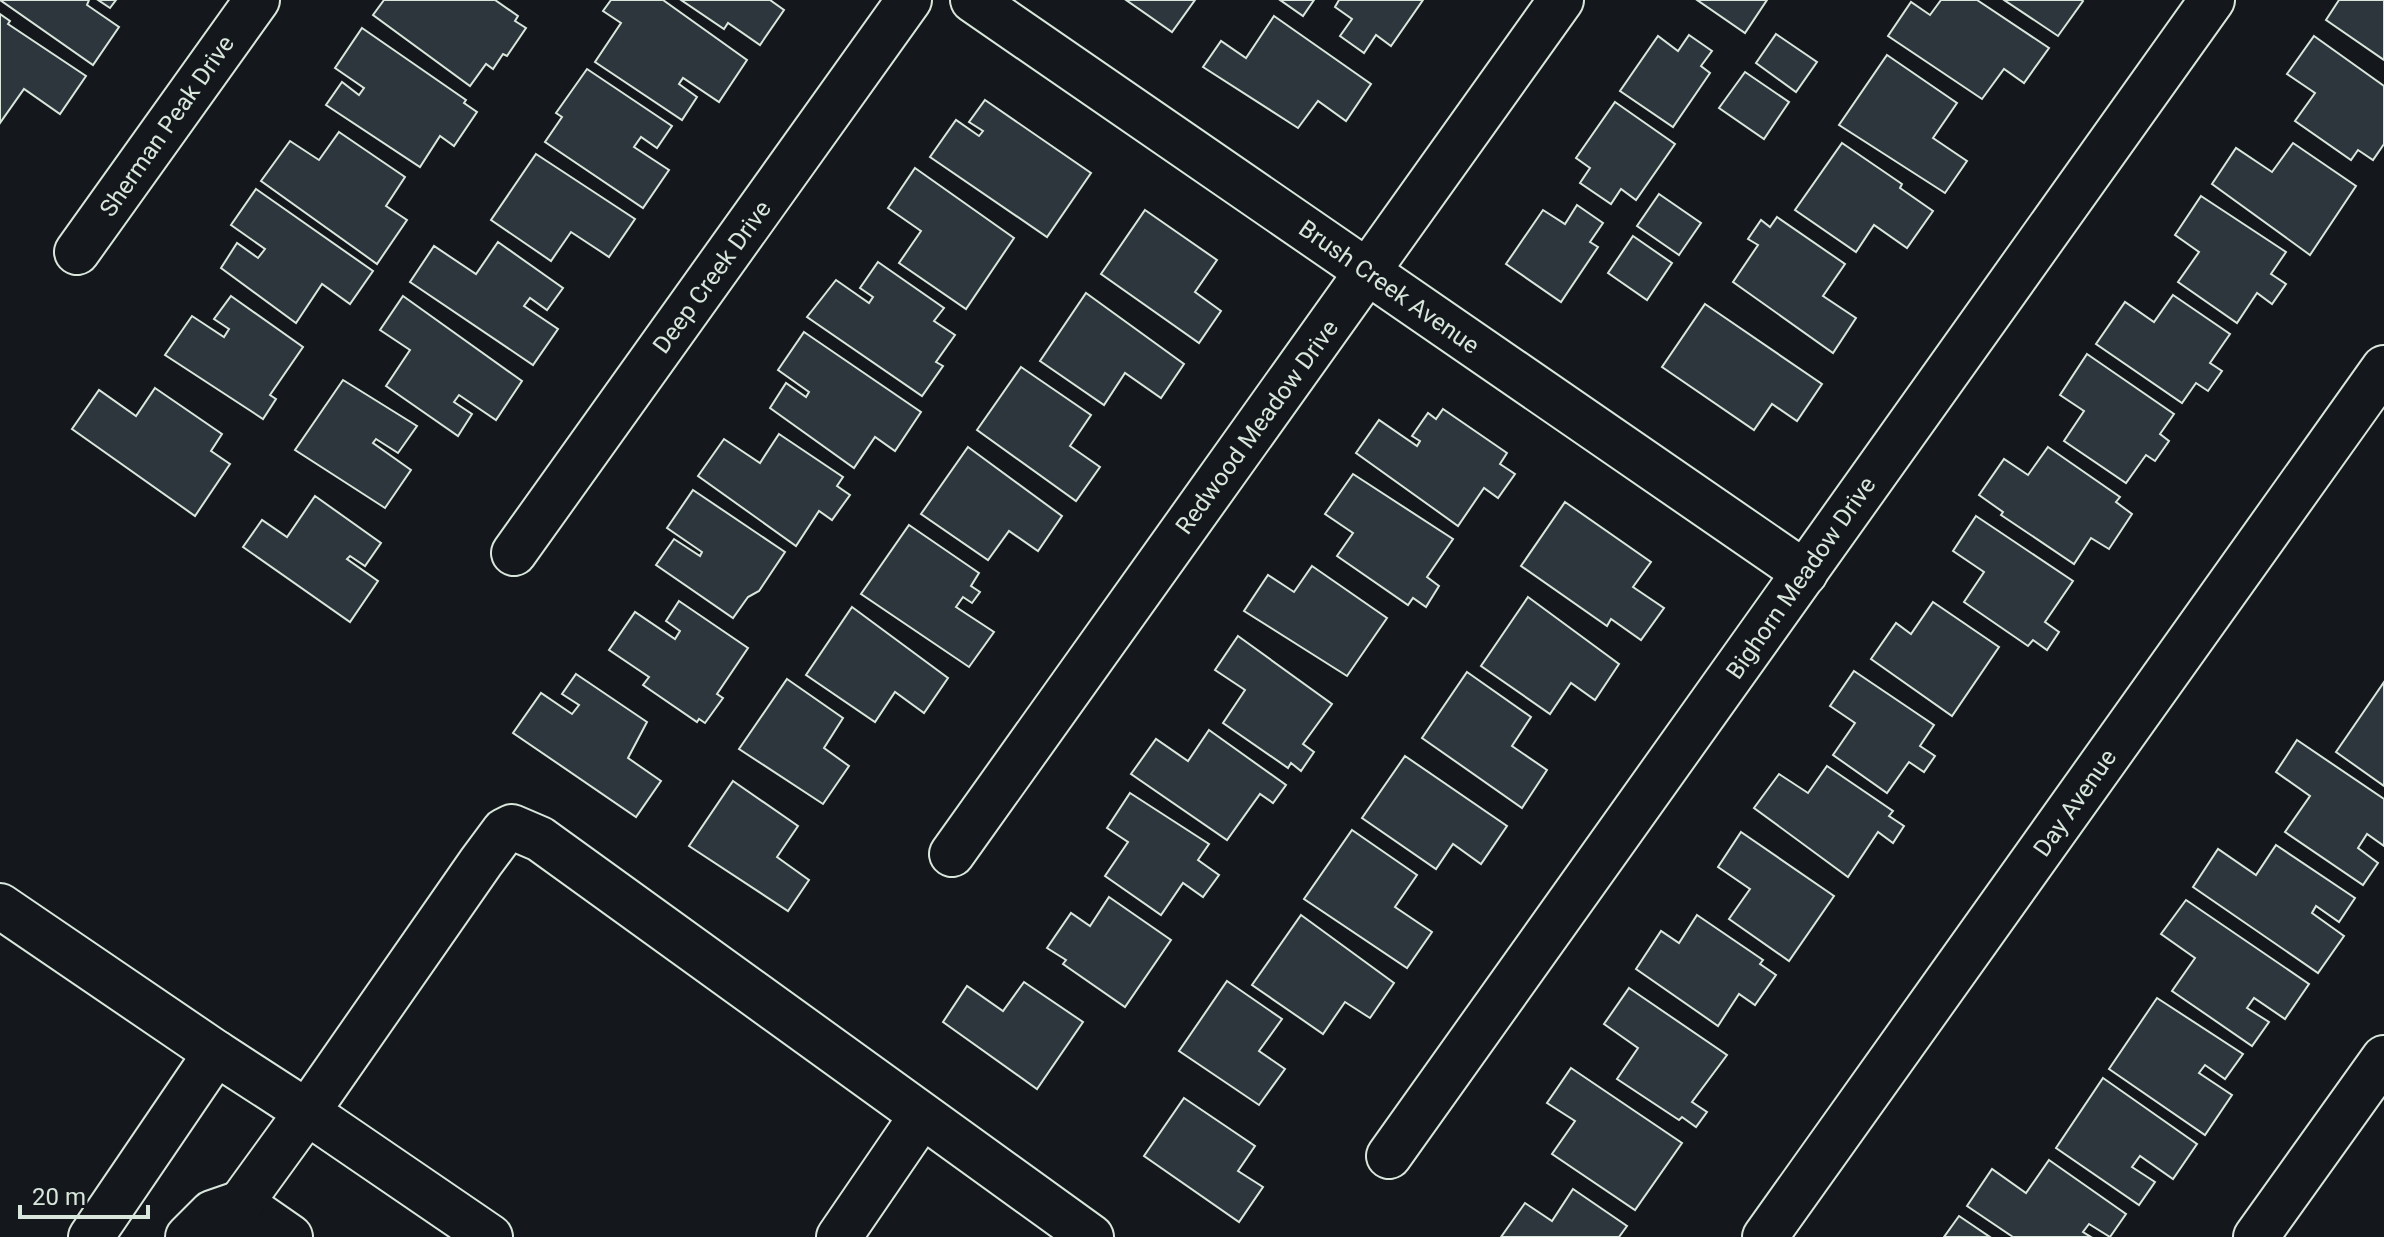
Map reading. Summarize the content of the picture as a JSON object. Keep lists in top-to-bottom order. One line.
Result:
{"streets":{"street":["Sherman Peak Drive","Deep Creek Drive","Brush Creek Avenue","Redwood Meadow Drive","Bighorn Meadow Drive","Day Avenue"]},"crossings":[["Brush Creek Avenue","Redwood Meadow Drive"],["Brush Creek Avenue","Bighorn Meadow Drive"]],"scale_bar":"20 m"}
